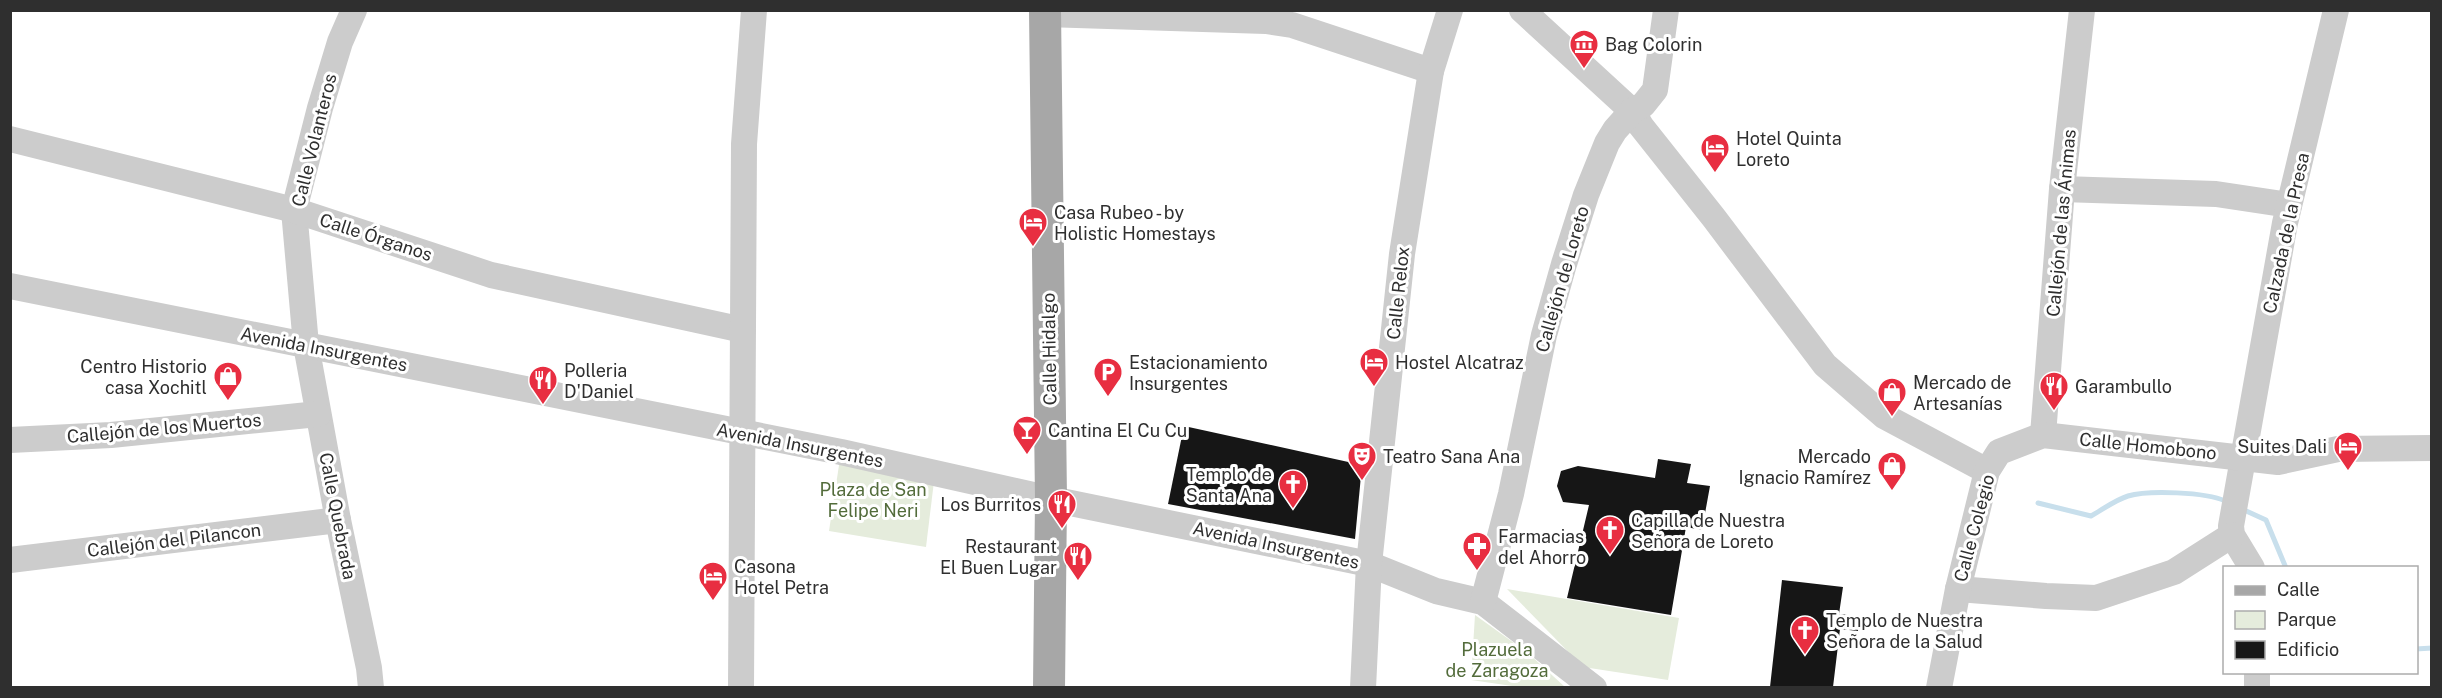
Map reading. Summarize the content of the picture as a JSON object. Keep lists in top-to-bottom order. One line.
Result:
{"streets":{"main road":["Calle Hidalgo"],"street":["Calle Volanteros","Callejón de las Ánimas","Calzada de la Presa","Calle Órganos","Callejón de Loreto","Calle Relox","Avenida Insurgentes","Callejón de los Muertos","Calle Homobono","Calle Quebrada","Calle Colegio","Callejón del Pilancon"]},"crossings":[["Calle Volanteros","Calle Órganos"],["Calle Volanteros","Avenida Insurgentes"],["Calle Volanteros","Calle Quebrada"],["Callejón de las Ánimas","Calle Homobono"],["Callejón de las Ánimas","Calle Colegio"],["Calzada de la Presa","Calle Homobono"],["Callejón de Loreto","Avenida Insurgentes"],["Calle Relox","Avenida Insurgentes"],["Avenida Insurgentes","Calle Hidalgo"],["Avenida Insurgentes","Calle Quebrada"],["Callejón de los Muertos","Calle Quebrada"],["Calle Homobono","Calle Colegio"],["Calle Quebrada","Callejón del Pilancon"]],"parks":["Plaza de San Felipe Neri","Plazuela de Zaragoza"],"places":{"museum":["Bag Colorin"],"hotel":["Hotel Quinta Loreto","Casa Rubeo - by Holistic Homestays","Hostel Alcatraz","Suites Dali","Casona Hotel Petra"],"parking":["Estacionamiento Insurgentes"],"shop":["Centro Historio casa Xochitl","Mercado de Artesanías","Mercado Ignacio Ramírez"],"restaurant":["Polleria D'Daniel","Garambullo","Los Burritos","Restaurant El Buen Lugar"],"bar":["Cantina El Cu Cu"],"theatre":["Teatro Sana Ana"],"church":["Templo de Santa Ana","Capilla de Nuestra Señora de Loreto","Templo de Nuestra Señora de la Salud"],"pharmacy":["Farmacias del Ahorro"]},"legend":["Calle","Parque","Edificio"]}
